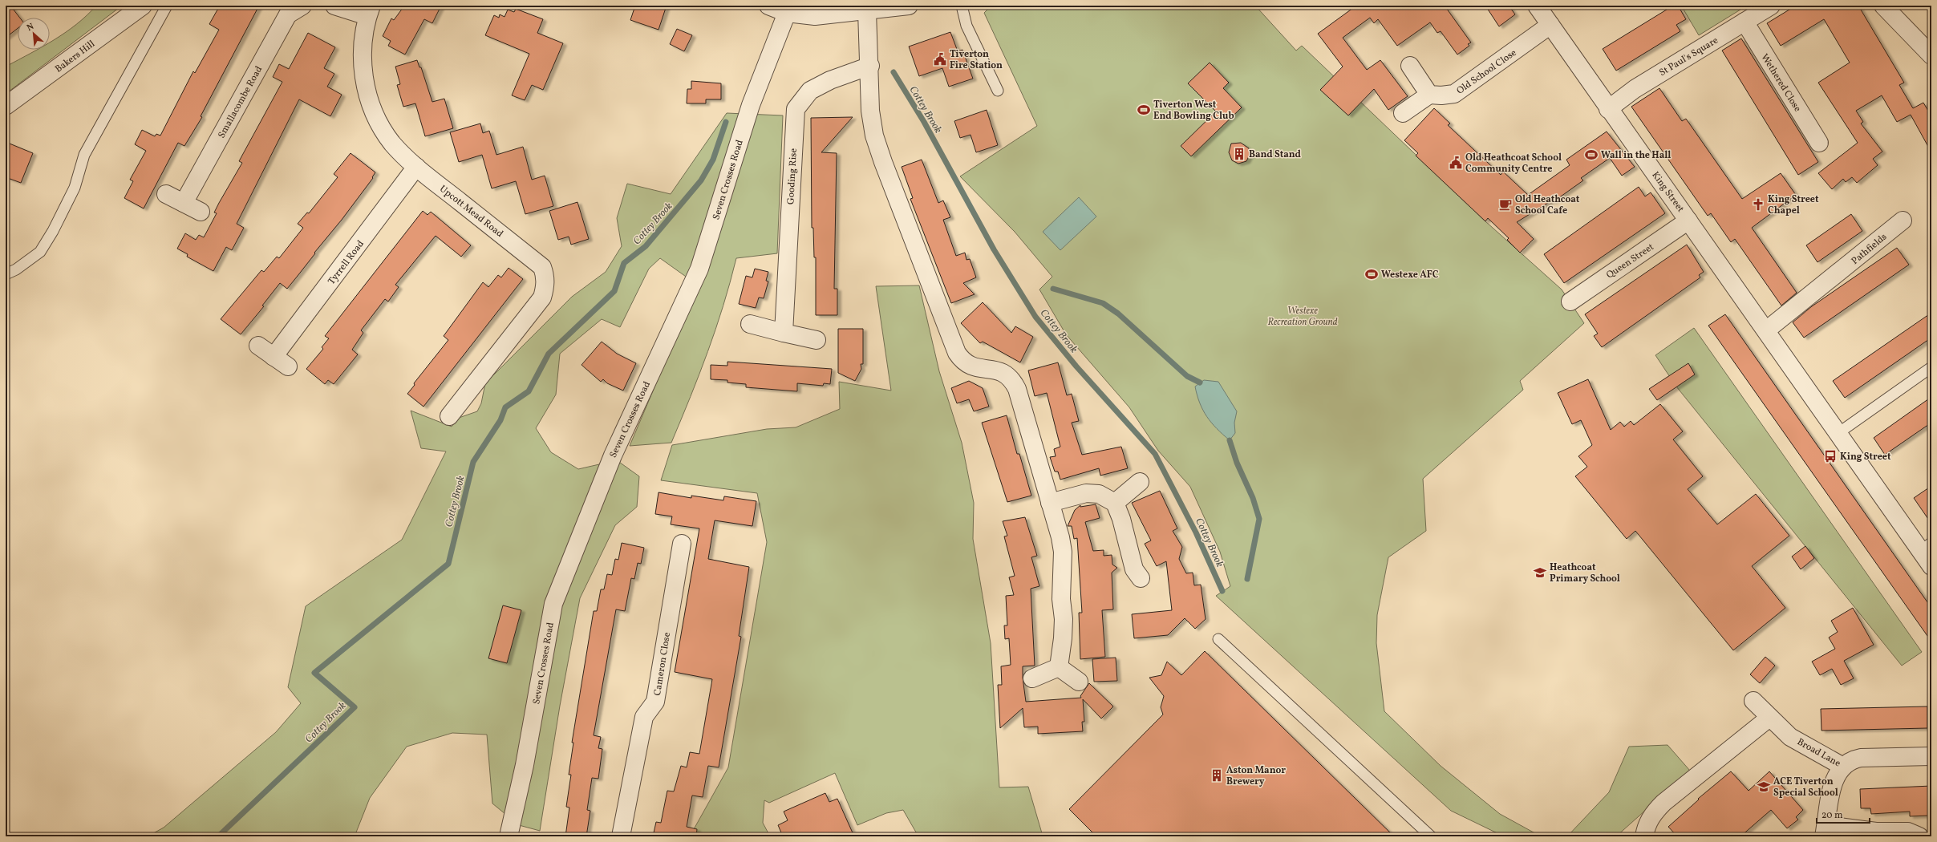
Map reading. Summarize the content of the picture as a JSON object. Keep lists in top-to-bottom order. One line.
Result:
{"streets":{"street":["Bakers Hill","St Paul's Square","Old School Close","Wethered Close","Smallacombe Road","Gooding Rise","Seven Crosses Road","King Street","Upcott Mead Road","Pathfields","Queen Street","Tyrrell Road","Cameron Close","Broad Lane"]},"crossings":[["St Paul's Square","Wethered Close"],["St Paul's Square","King Street"],["Old School Close","King Street"],["King Street","Pathfields"],["King Street","Queen Street"],["Upcott Mead Road","Tyrrell Road"]],"water":["Cottey Brook"],"parks":["Westexe Recreation Ground"],"places":{"public building":["Tiverton Fire Station","Old Heathcoat School Community Centre"],"sports":["Tiverton West End Bowling Club","Wall in the Hall","Westexe AFC"],"building":["Band Stand","Aston Manor Brewery"],"cafe":["Old Heathcoat School Cafe"],"church":["King Street Chapel"],"bus stop":["King Street"],"school or university":["Heathcoat Primary School","ACE Tiverton Special School"]},"scale_bar":"20 m","north":"top left"}
